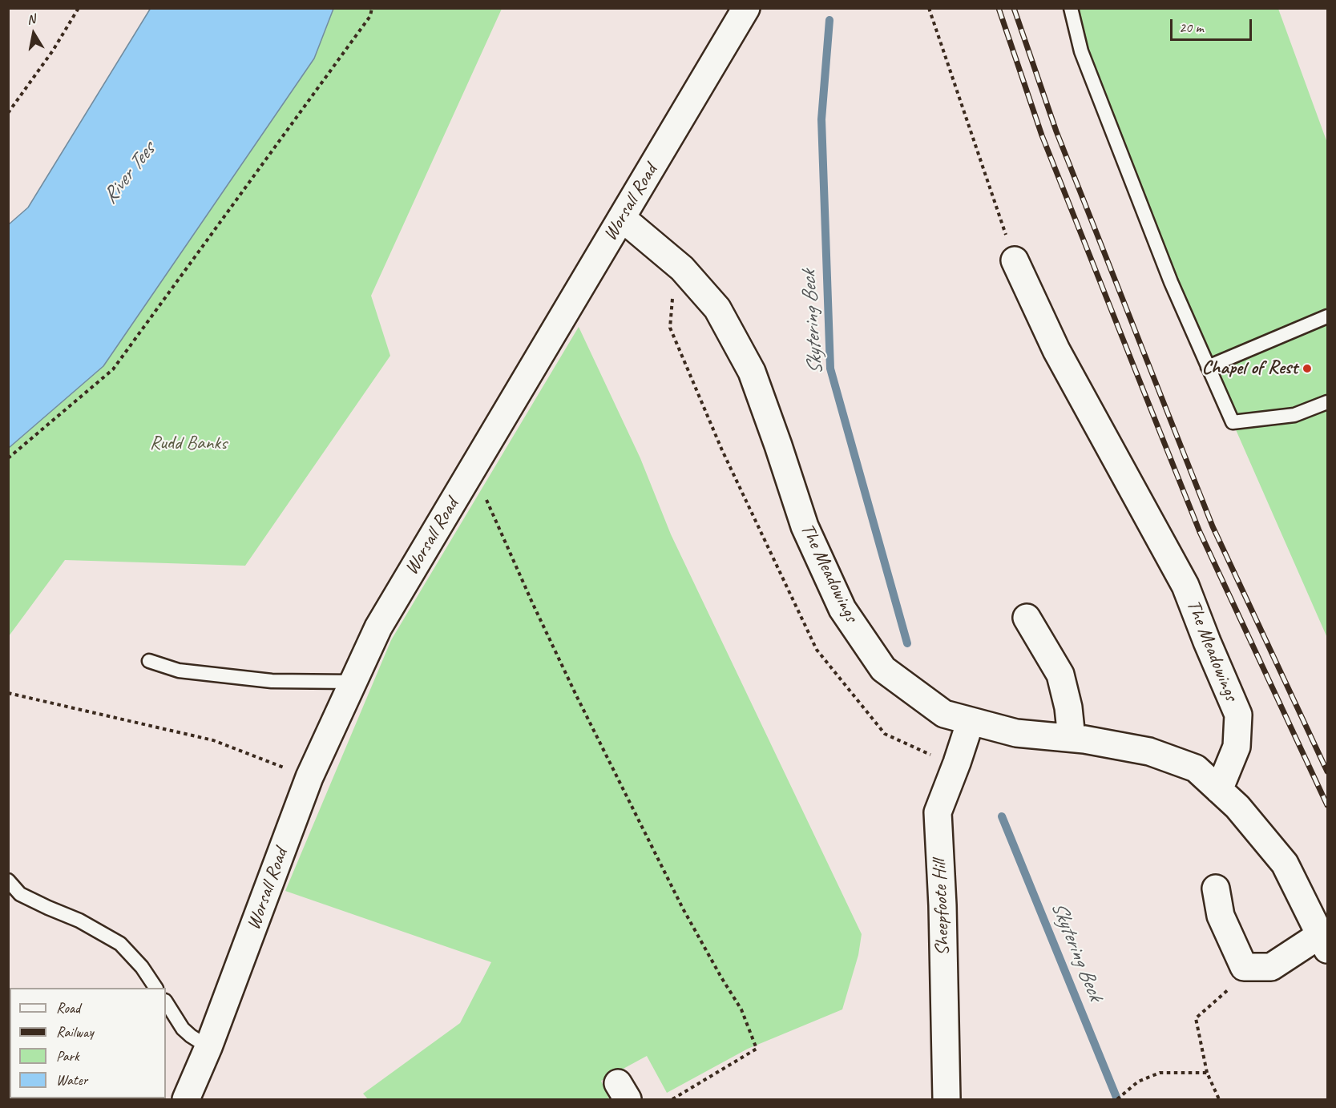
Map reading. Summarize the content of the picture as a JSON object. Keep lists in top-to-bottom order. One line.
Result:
{"streets":{"street":["Worsall Road","The Meadowings","Sheepfoote Hill"]},"crossings":[["Worsall Road","The Meadowings"],["The Meadowings","Sheepfoote Hill"]],"water":["River Tees","Skytering Beck"],"parks":["Rudd Banks"],"places":["Chapel of Rest"],"legend":["Road","Railway","Park","Water"],"scale_bar":"20 m","north":"top"}
